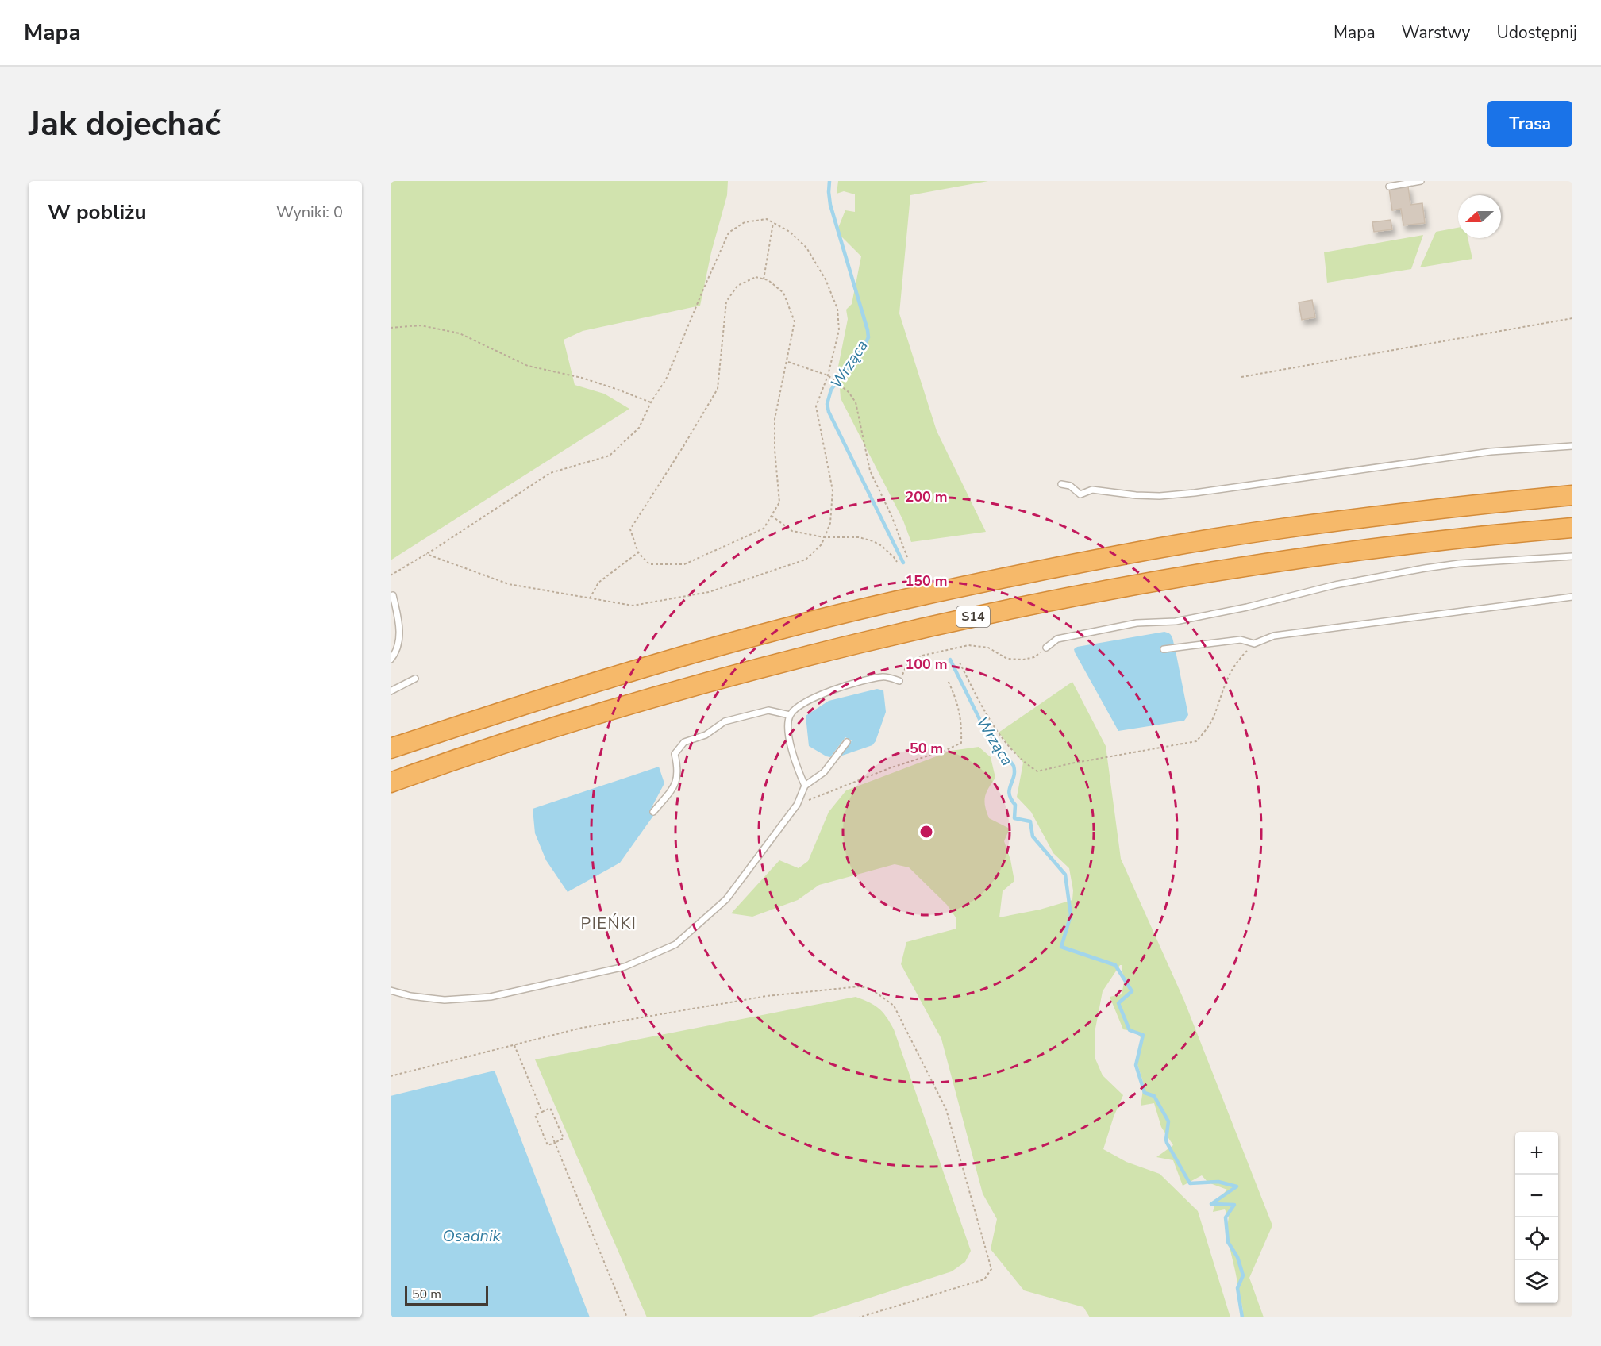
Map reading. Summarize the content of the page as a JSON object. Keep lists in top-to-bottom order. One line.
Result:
{"streets":{"highway":["S14"]},"districts":["PIEŃKI"],"water":["Wrząca","Osadnik"],"scale_bar":"50 m","north":"left","page":{"header":"Mapa","nav":["Mapa","Warstwy","Udostępnij"],"buttons":"Trasa","title":"Jak dojechać","heading":["W pobliżu","Wyniki: 0"],"map_buttons":["+","−"],"scale":"50 m"},"rings":["200 m","150 m","100 m","50 m"]}
